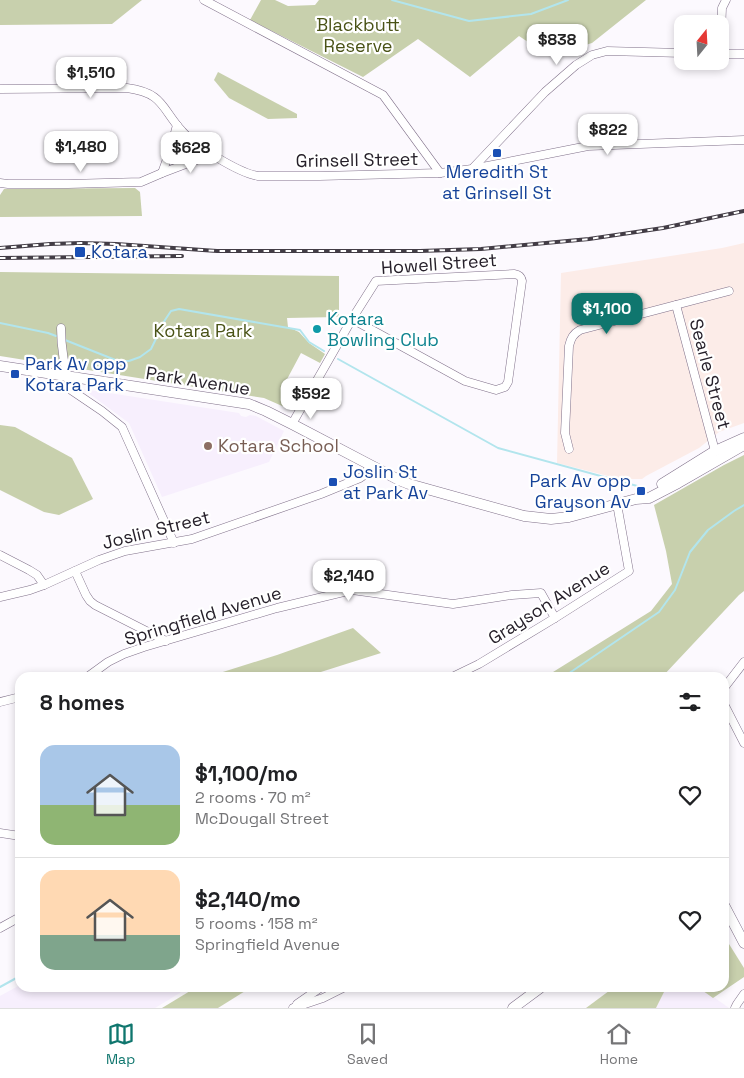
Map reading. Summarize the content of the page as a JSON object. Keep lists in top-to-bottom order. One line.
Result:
{"streets":{"main road":["Park Avenue"],"street":["Grinsell Street","Howell Street","Searle Street","Joslin Street","Grayson Avenue","Springfield Avenue"]},"crossings":[["Howell Street","Park Avenue"],["Searle Street","Park Avenue"],["Park Avenue","Joslin Street"],["Park Avenue","Grayson Avenue"],["Grayson Avenue","Springfield Avenue"]],"parks":["Blackbutt Reserve","Kotara Park"],"places":{"transit":["Meredith St at Grinsell St","Kotara","Park Av opp Kotara Park","Joslin St at Park Av","Park Av opp Grayson Av"],"other":["Kotara Bowling Club","Kotara School"]},"north":"top","page":{"price":["$838","$1,510","$822","$1,480","$628","$1,100","$592","$2,140"],"heading":"8 homes","list":[{"name":"$1,100/mo","note":"2 rooms · 70 m² · McDougall Street"},{"name":"$2,140/mo","note":"5 rooms · 158 m² · Springfield Avenue"}],"tabs":["Map","Saved","Home"]}}
